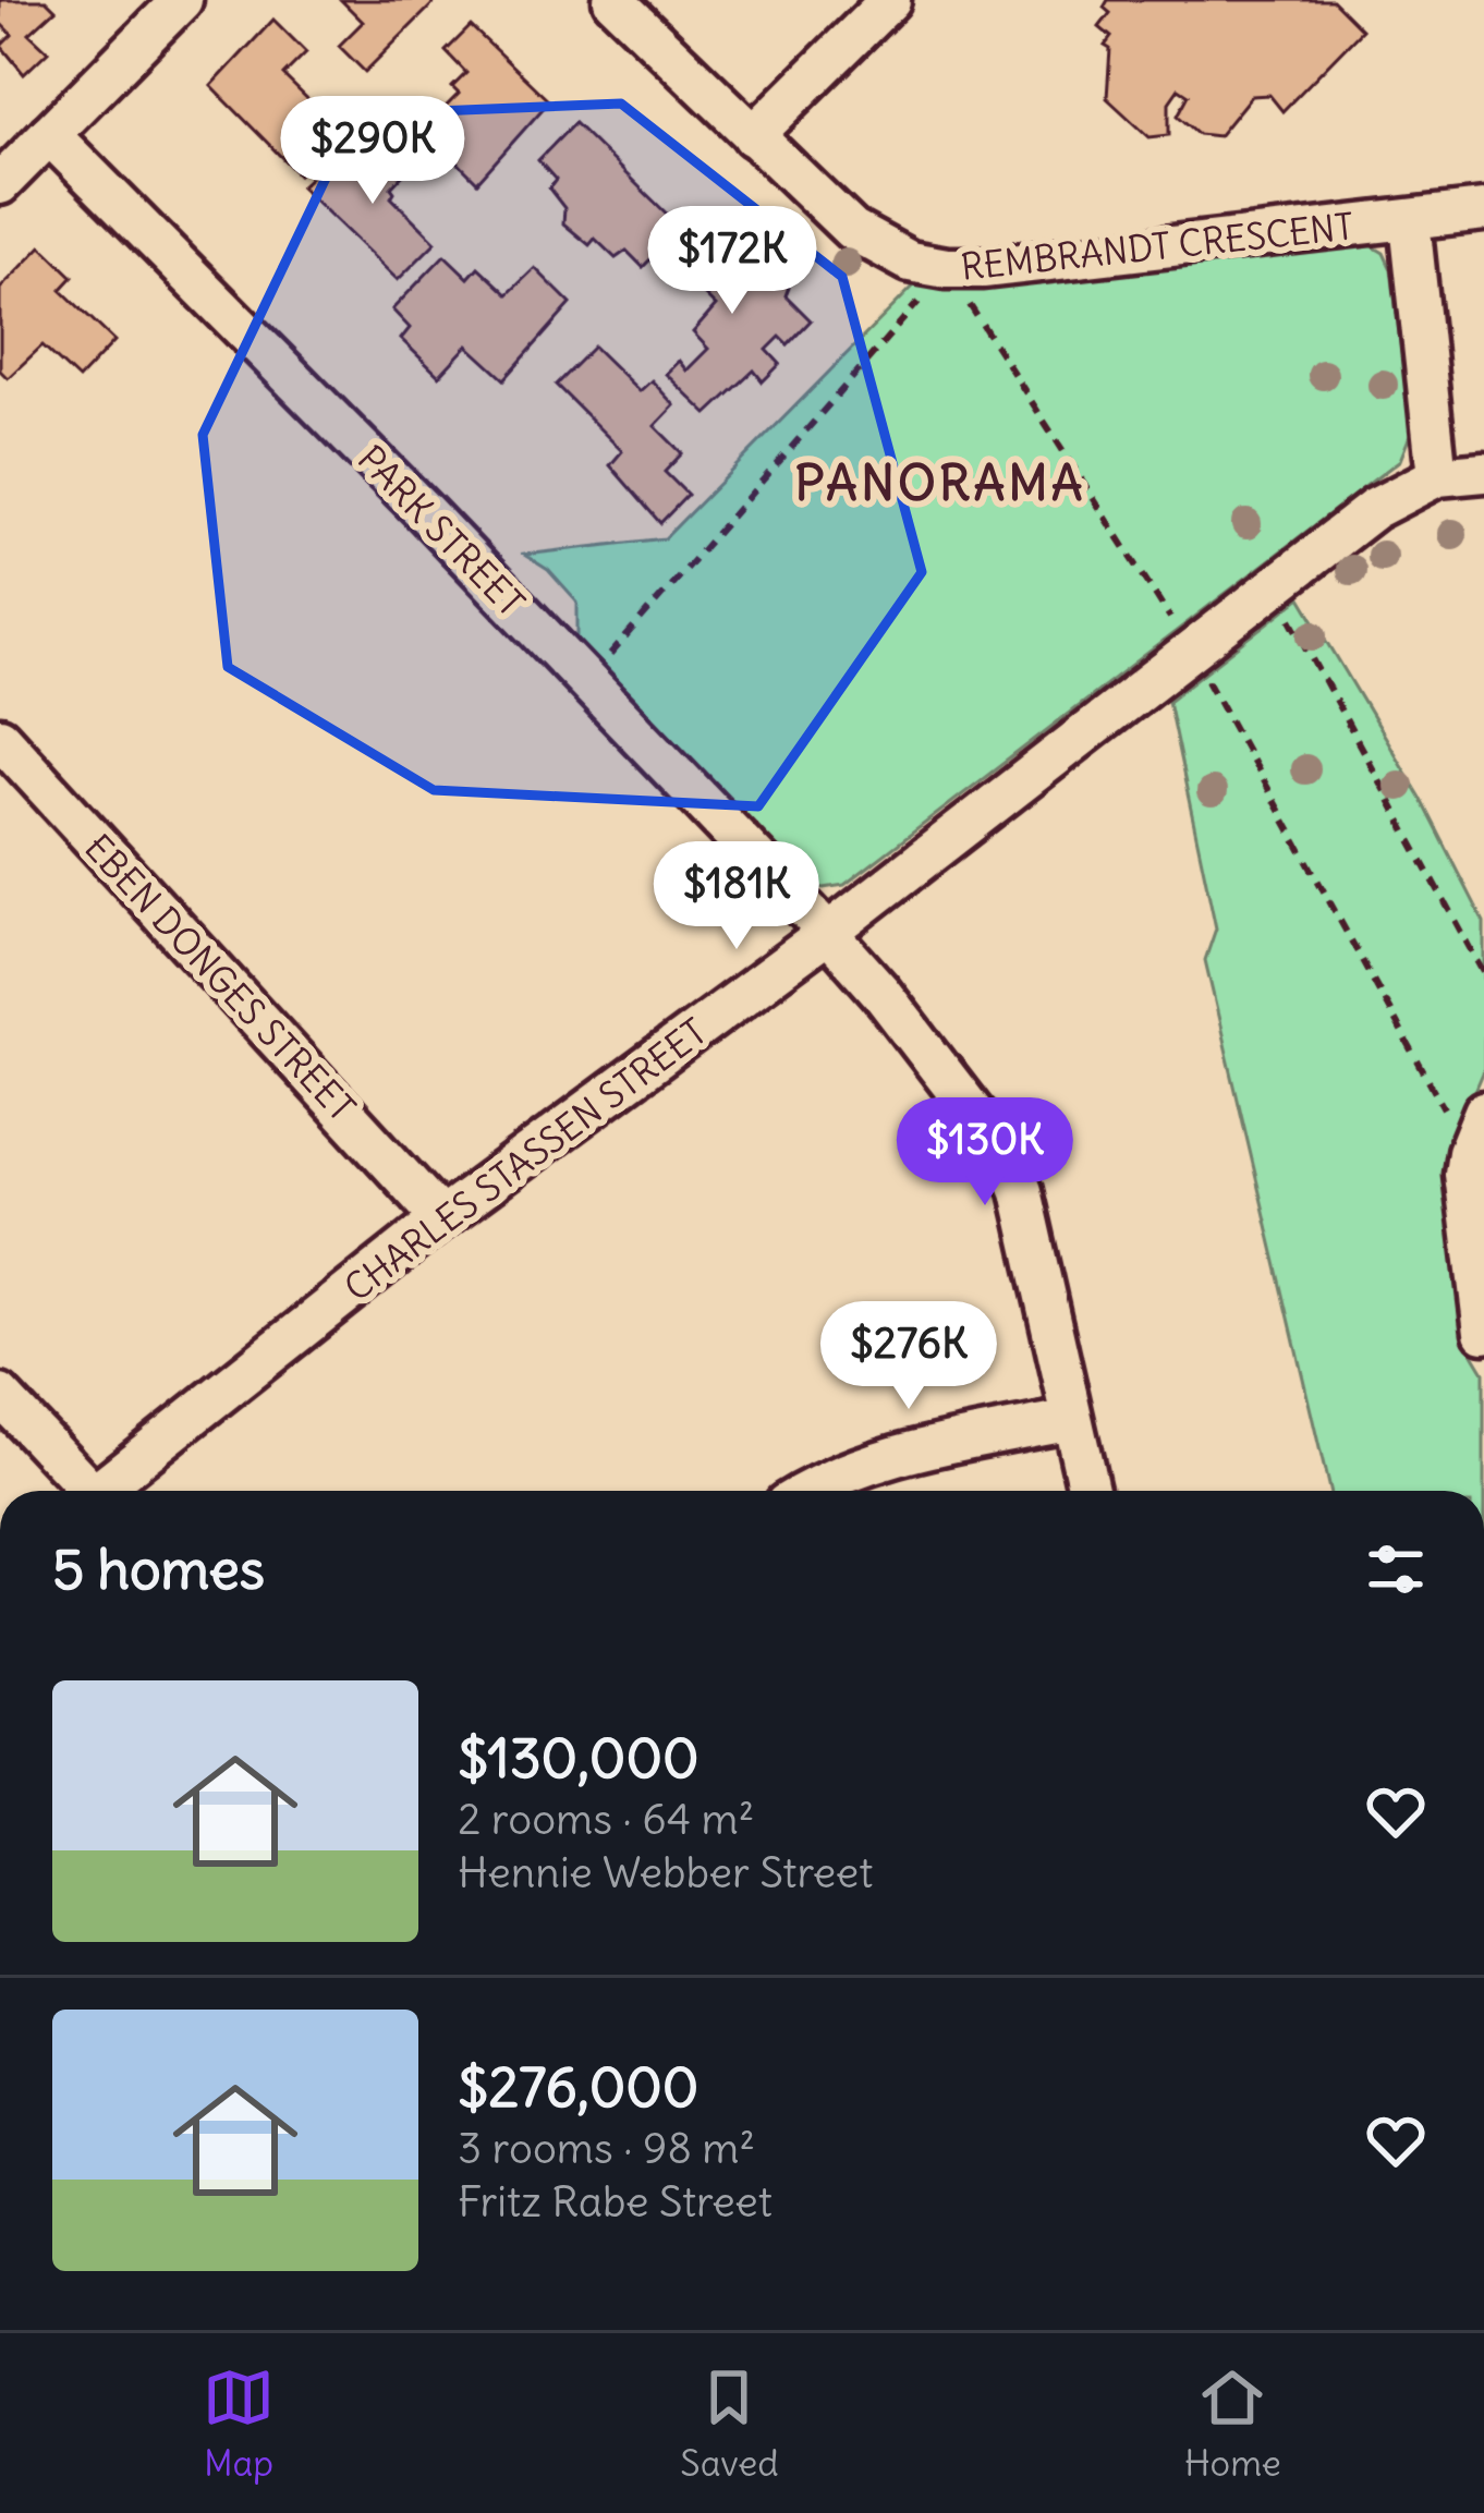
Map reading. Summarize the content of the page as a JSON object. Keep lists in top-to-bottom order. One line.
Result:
{"streets":{"street":["REMBRANDT CRESCENT","PARK STREET","EBEN DONGES STREET","CHARLES STASSEN STREET"]},"crossings":[["PARK STREET","CHARLES STASSEN STREET"],["EBEN DONGES STREET","CHARLES STASSEN STREET"]],"districts":["PANORAMA"],"page":{"price":["$290K","$172K","$181K","$130K","$276K"],"heading":"5 homes","list":[{"name":"$130,000","note":"2 rooms · 64 m² · Hennie Webber Street"},{"name":"$276,000","note":"3 rooms · 98 m² · Fritz Rabe Street"}],"tabs":["Map","Saved","Home"]}}
